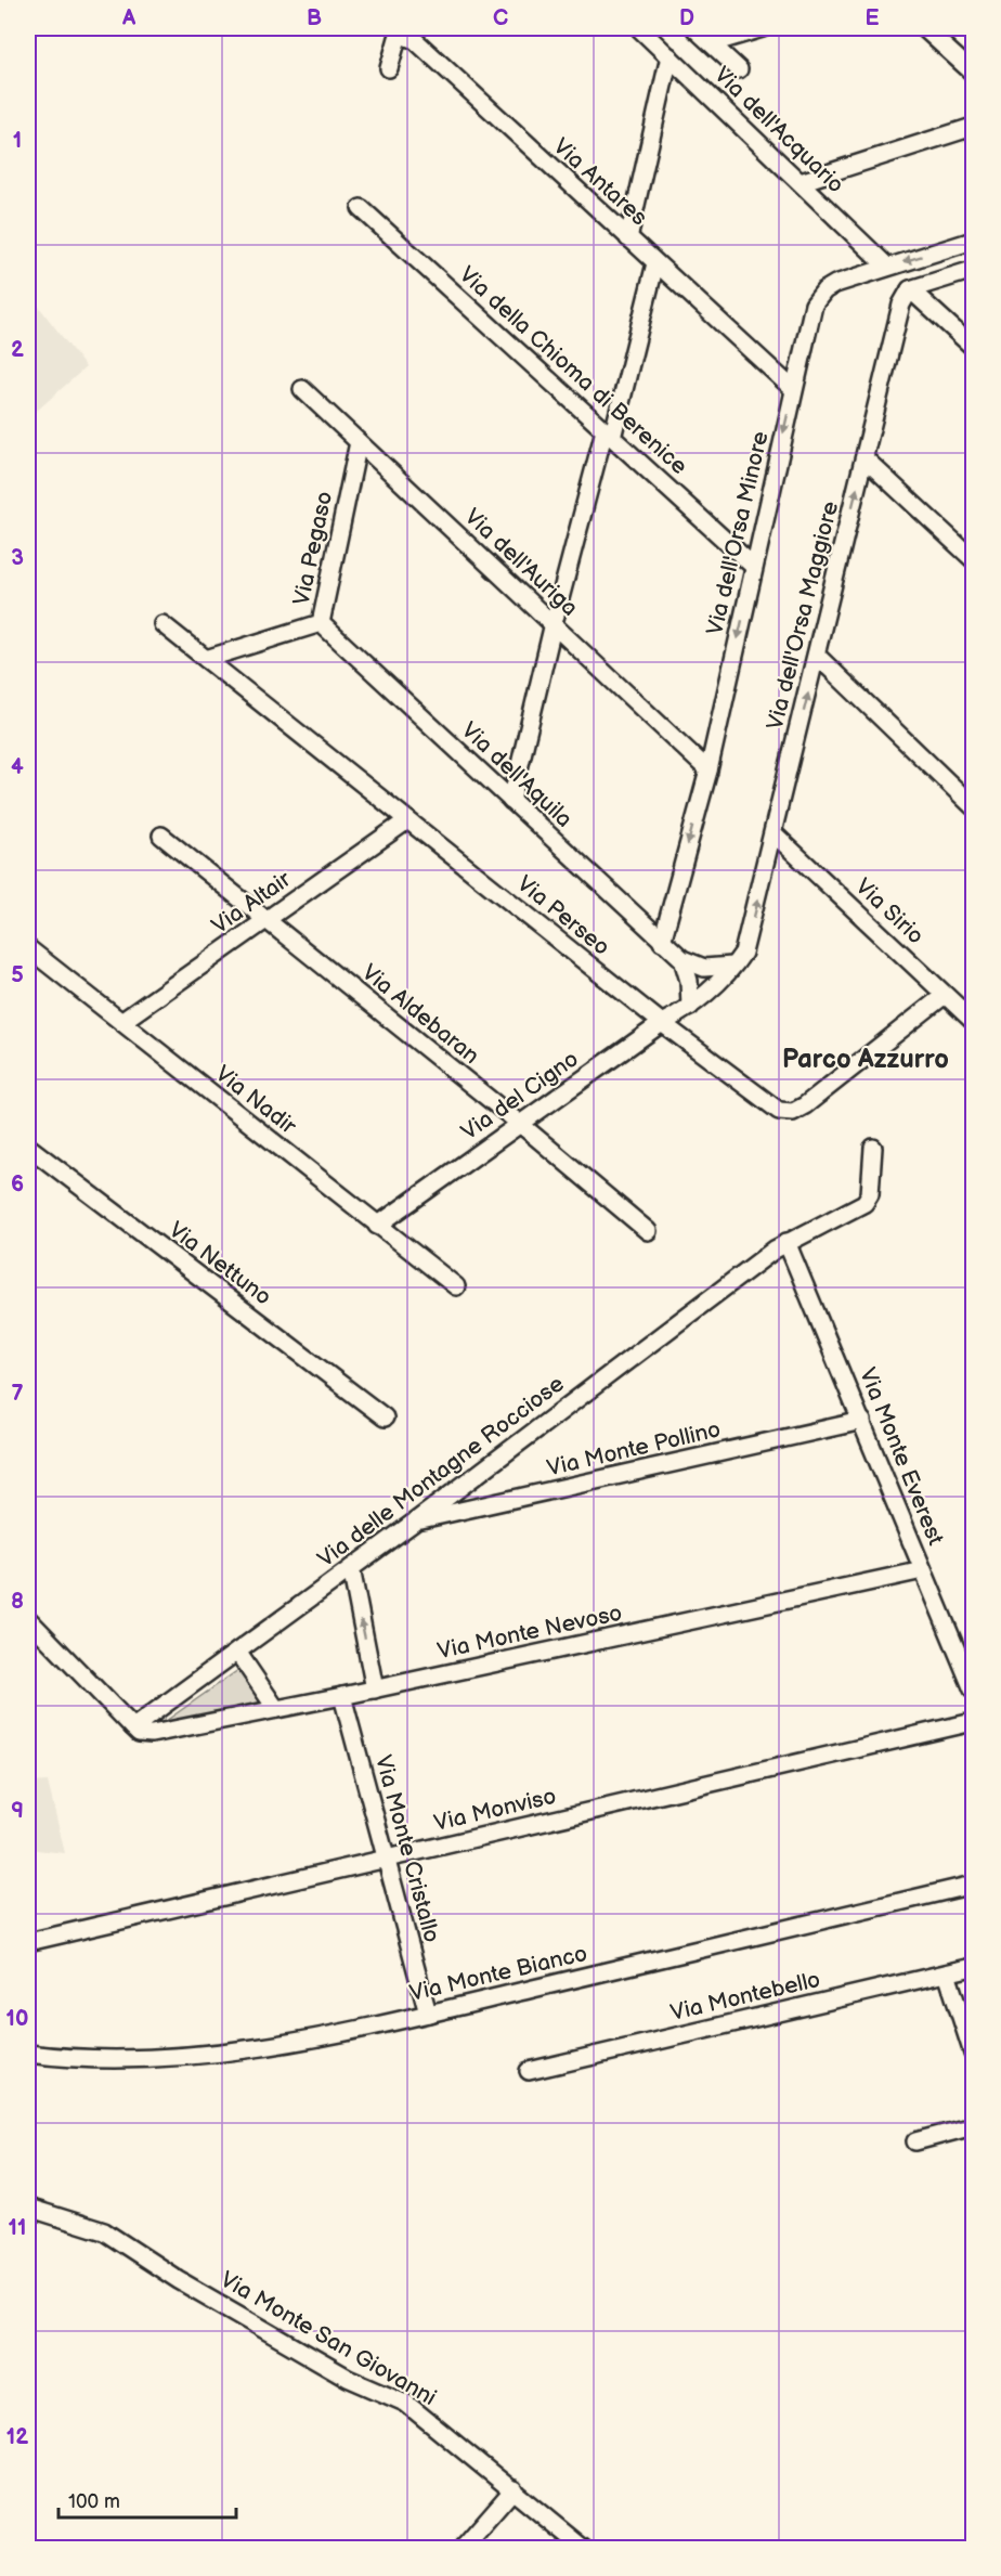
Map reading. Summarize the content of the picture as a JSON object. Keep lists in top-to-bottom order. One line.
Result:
{"streets":{"street":["Via dell'Acquario","Via Antares","Via della Chioma di Berenice","Via dell'Orsa Minore","Via Pegaso","Via dell'Auriga","Via dell'Orsa Maggiore","Via dell'Aquila","Via Altair","Via Sirio","Via Perseo","Via Aldebaran","Via del Cigno","Via Nadir","Via Nettuno","Via Monte Pollino","Via Monte Everest","Via delle Montagne Rocciose","Via Monte Nevoso","Via Monviso","Via Monte Cristallo","Via Monte Bianco","Via Montebello","Via Monte San Giovanni"]},"crossings":[["Via dell'Acquario","Via dell'Orsa Minore"],["Via Antares","Via dell'Orsa Minore"],["Via della Chioma di Berenice","Via dell'Orsa Minore"],["Via dell'Orsa Minore","Via dell'Auriga"],["Via dell'Orsa Minore","Via dell'Aquila"],["Via Pegaso","Via dell'Auriga"],["Via Pegaso","Via dell'Aquila"],["Via Pegaso","Via Perseo"],["Via dell'Orsa Maggiore","Via Sirio"],["Via dell'Orsa Maggiore","Via del Cigno"],["Via Altair","Via Perseo"],["Via Altair","Via Aldebaran"],["Via Altair","Via Nadir"],["Via Sirio","Via Perseo"],["Via Perseo","Via del Cigno"],["Via Aldebaran","Via del Cigno"],["Via del Cigno","Via Nadir"],["Via Monte Pollino","Via Monte Everest"],["Via Monte Pollino","Via delle Montagne Rocciose"],["Via Monte Everest","Via delle Montagne Rocciose"],["Via Monte Everest","Via Monte Nevoso"],["Via delle Montagne Rocciose","Via Monte Nevoso"],["Via Monte Nevoso","Via Monte Cristallo"],["Via Monviso","Via Monte Cristallo"],["Via Monte Cristallo","Via Monte Bianco"]],"one_way":["Via dell'Orsa Minore","Via dell'Orsa Maggiore"],"districts":["Parco Azzurro"],"scale_bar":"100 m","grid":{"columns":["A","B","C","D","E"],"rows":["1","2","3","4","5","6","7","8","9","10","11","12"]}}
